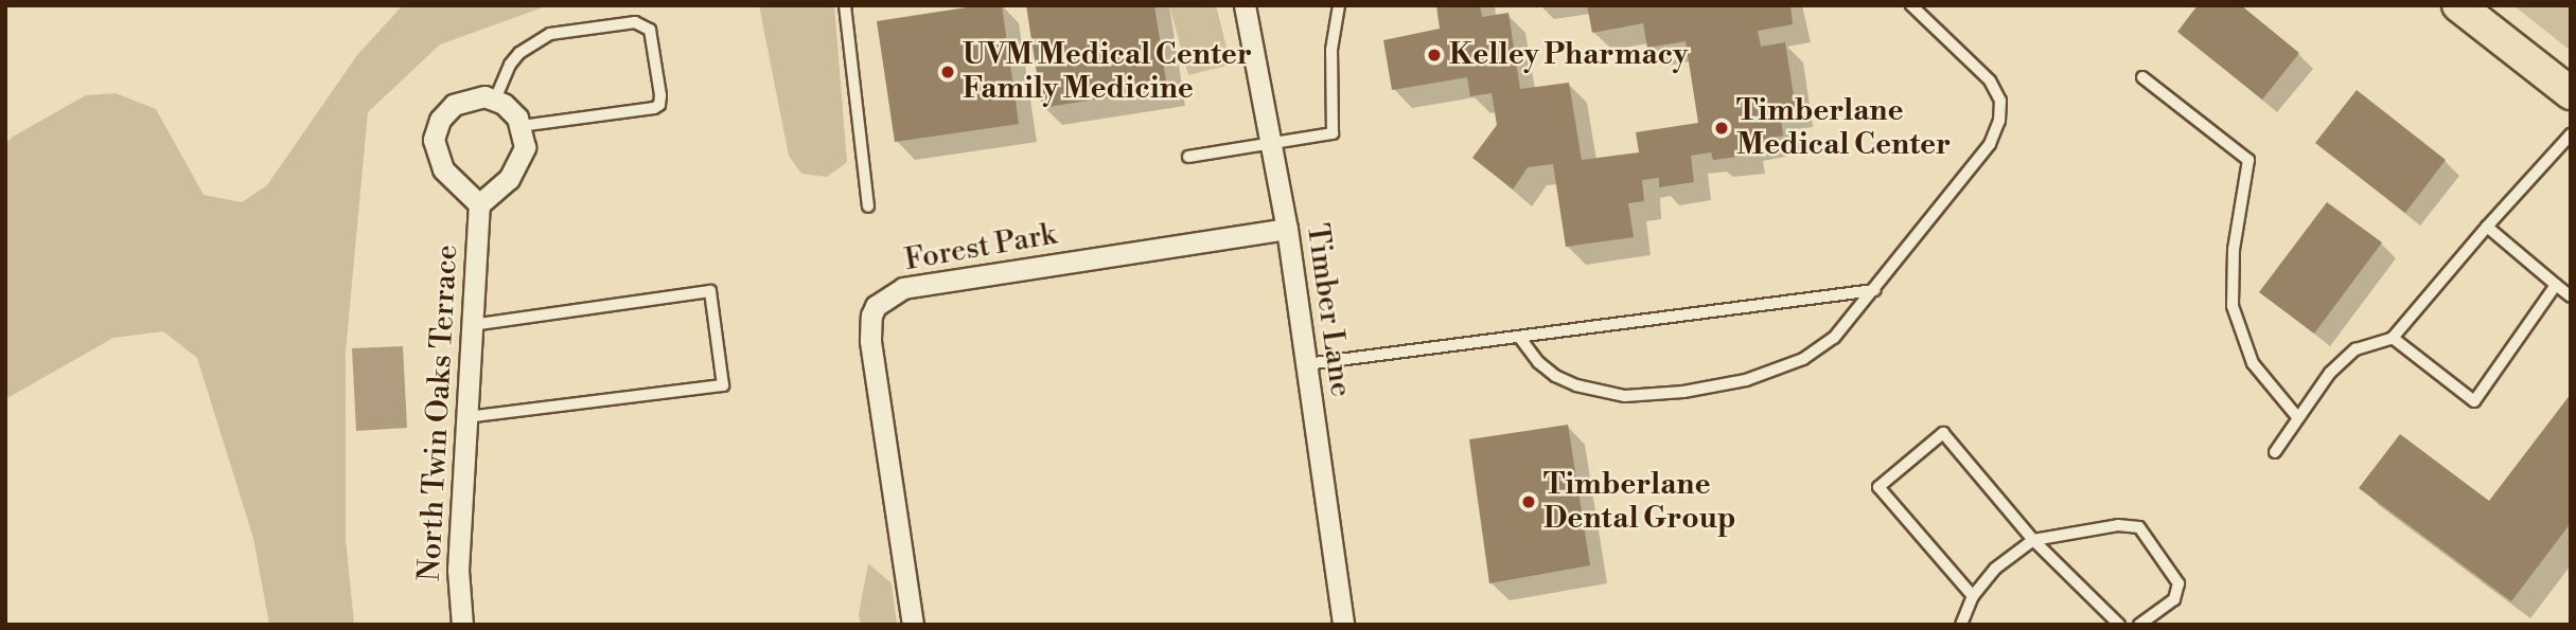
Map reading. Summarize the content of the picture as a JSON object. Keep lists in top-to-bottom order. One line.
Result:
{"streets":{"street":["Forest Park","Timber Lane","North Twin Oaks Terrace"]},"crossings":[["Forest Park","Timber Lane"]],"places":["Kelley Pharmacy","UVM Medical Center Family Medicine","Timberlane Medical Center","Timberlane Dental Group"]}
